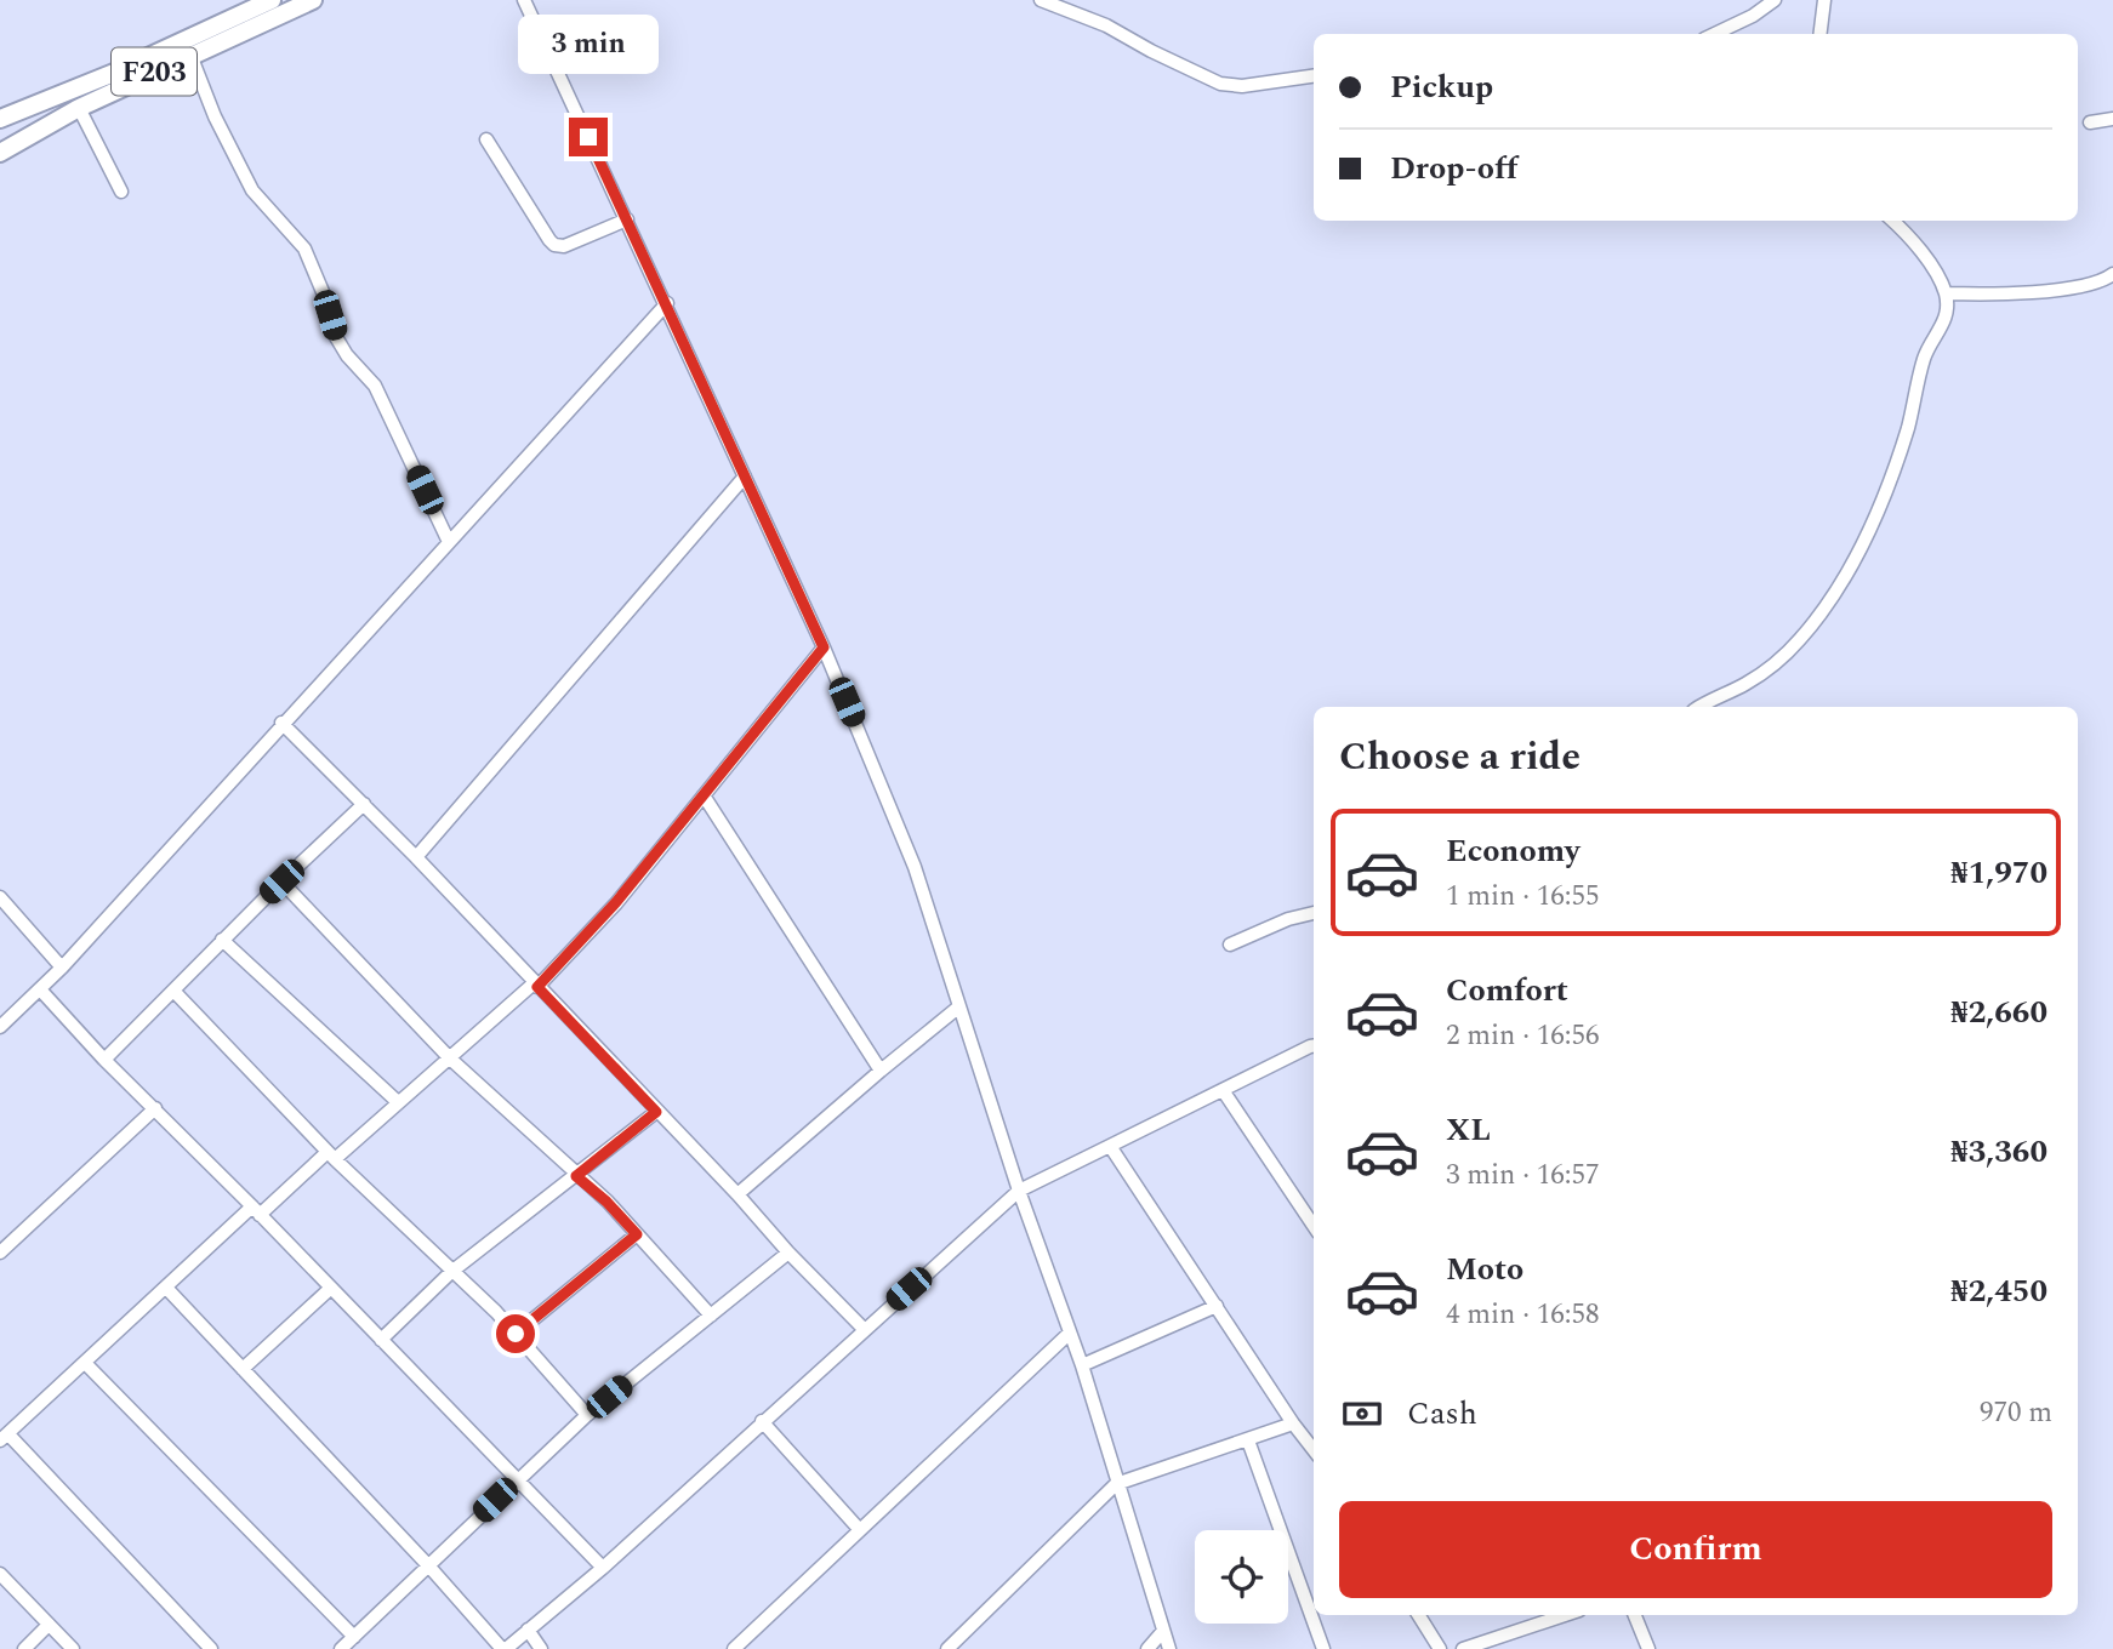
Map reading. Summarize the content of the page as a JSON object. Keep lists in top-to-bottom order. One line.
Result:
{"streets":{"main road":["F203"]},"page":{"bubble":"3 min","banner":["Pickup","Drop-off"],"heading":"Choose a ride","list":[{"name":"Economy","note":"1 min · 16:55","value":"₦1,970"},{"name":"Comfort","note":"2 min · 16:56","value":"₦2,660"},{"name":"XL","note":"3 min · 16:57","value":"₦3,360"},{"name":"Moto","note":"4 min · 16:58","value":"₦2,450"}],"pay":["Cash","970 m"],"buttons":"Confirm"}}
